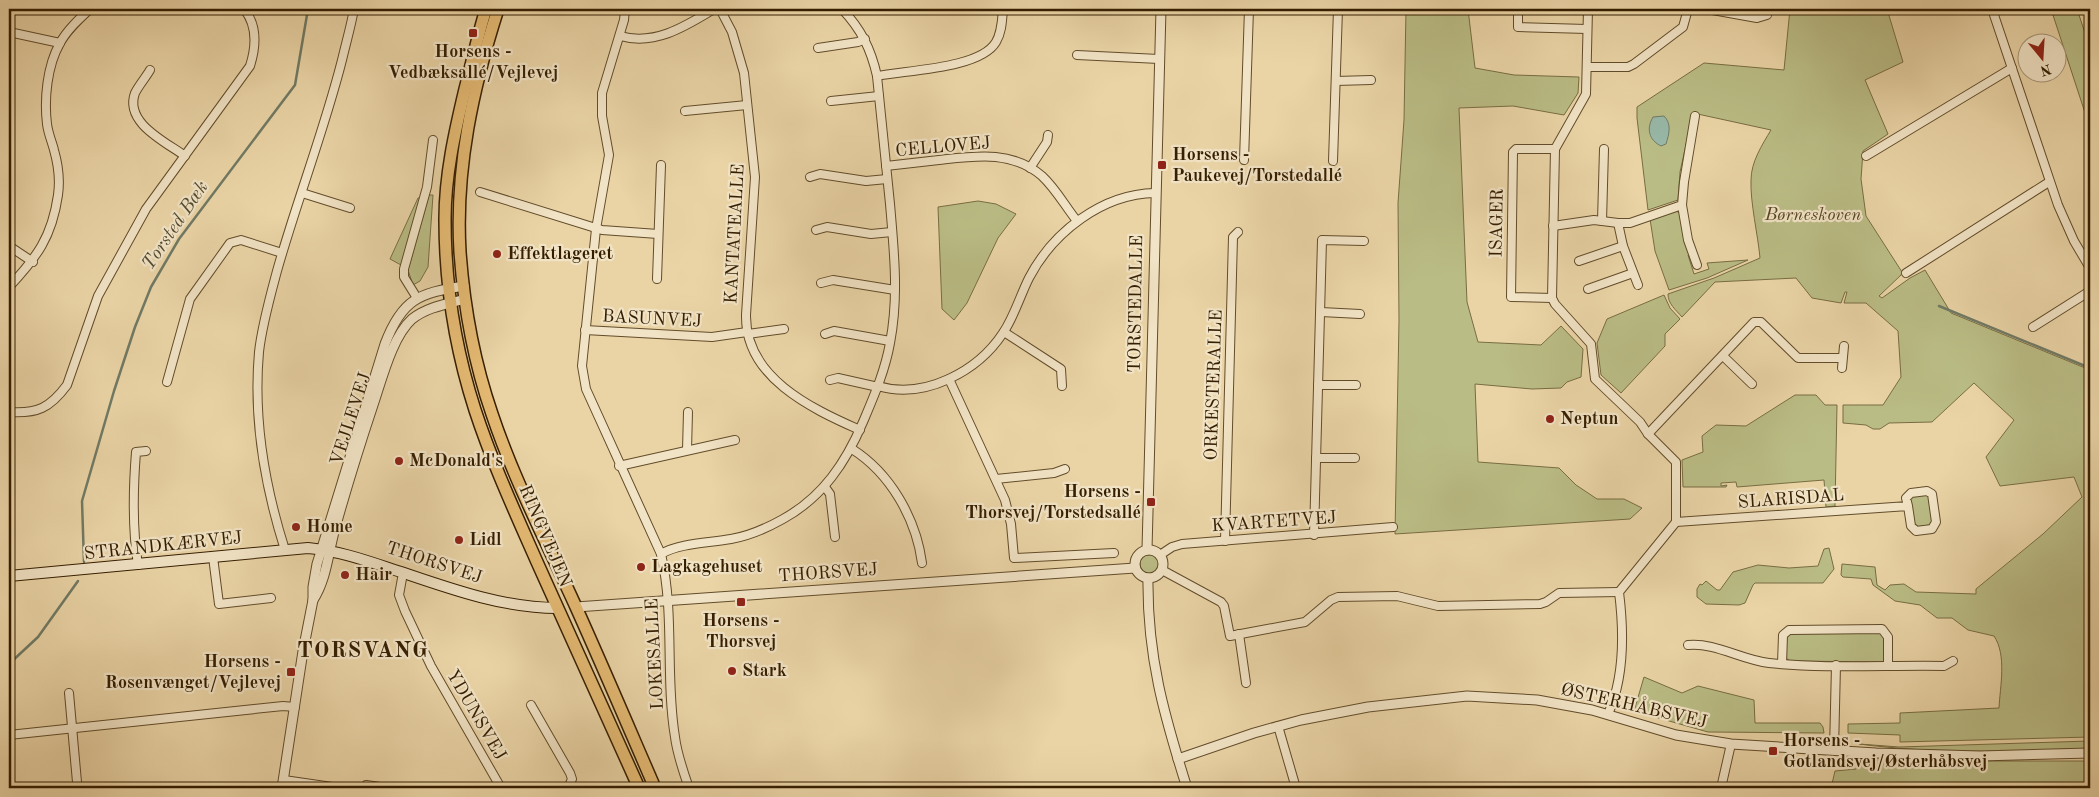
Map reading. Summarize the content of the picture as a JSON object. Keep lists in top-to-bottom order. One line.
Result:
{"streets":{"main road":["RINGVEJEN","STRANDKÆRVEJ","THORSVEJ"],"street":["CELLOVEJ","ISAGER","KANTATEALLE","TORSTEDALLE","BASUNVEJ","ORKESTERALLE","VEJLEVEJ","SLARISDAL","KVARTETVEJ","LOKESALLE","ØSTERHÅBSVEJ","YDUNSVEJ"]},"crossings":[["KANTATEALLE","BASUNVEJ"],["TORSTEDALLE","KVARTETVEJ"],["TORSTEDALLE","THORSVEJ"],["BASUNVEJ","LOKESALLE"],["ORKESTERALLE","KVARTETVEJ"],["VEJLEVEJ","RINGVEJEN"],["VEJLEVEJ","STRANDKÆRVEJ"],["VEJLEVEJ","THORSVEJ"],["KVARTETVEJ","THORSVEJ"],["RINGVEJEN","THORSVEJ"],["STRANDKÆRVEJ","THORSVEJ"],["THORSVEJ","LOKESALLE"],["THORSVEJ","YDUNSVEJ"]],"districts":["TORSVANG"],"water":["Torsted Bæk"],"parks":["Børneskoven"],"places":{"transit":["Horsens - Vedbæksallé/Vejlevej","Horsens - Paukevej/Torstedallé","Horsens - Thorsvej/Torstedsallé","Horsens - Thorsvej","Horsens - Rosenvænget/Vejlevej","Horsens - Gotlandsvej/Østerhåbsvej"],"other":["Effektlageret","Neptun","McDonald's","Home","Lidl","Lagkagehuset","Hair","Stark"]},"north":"bottom"}
